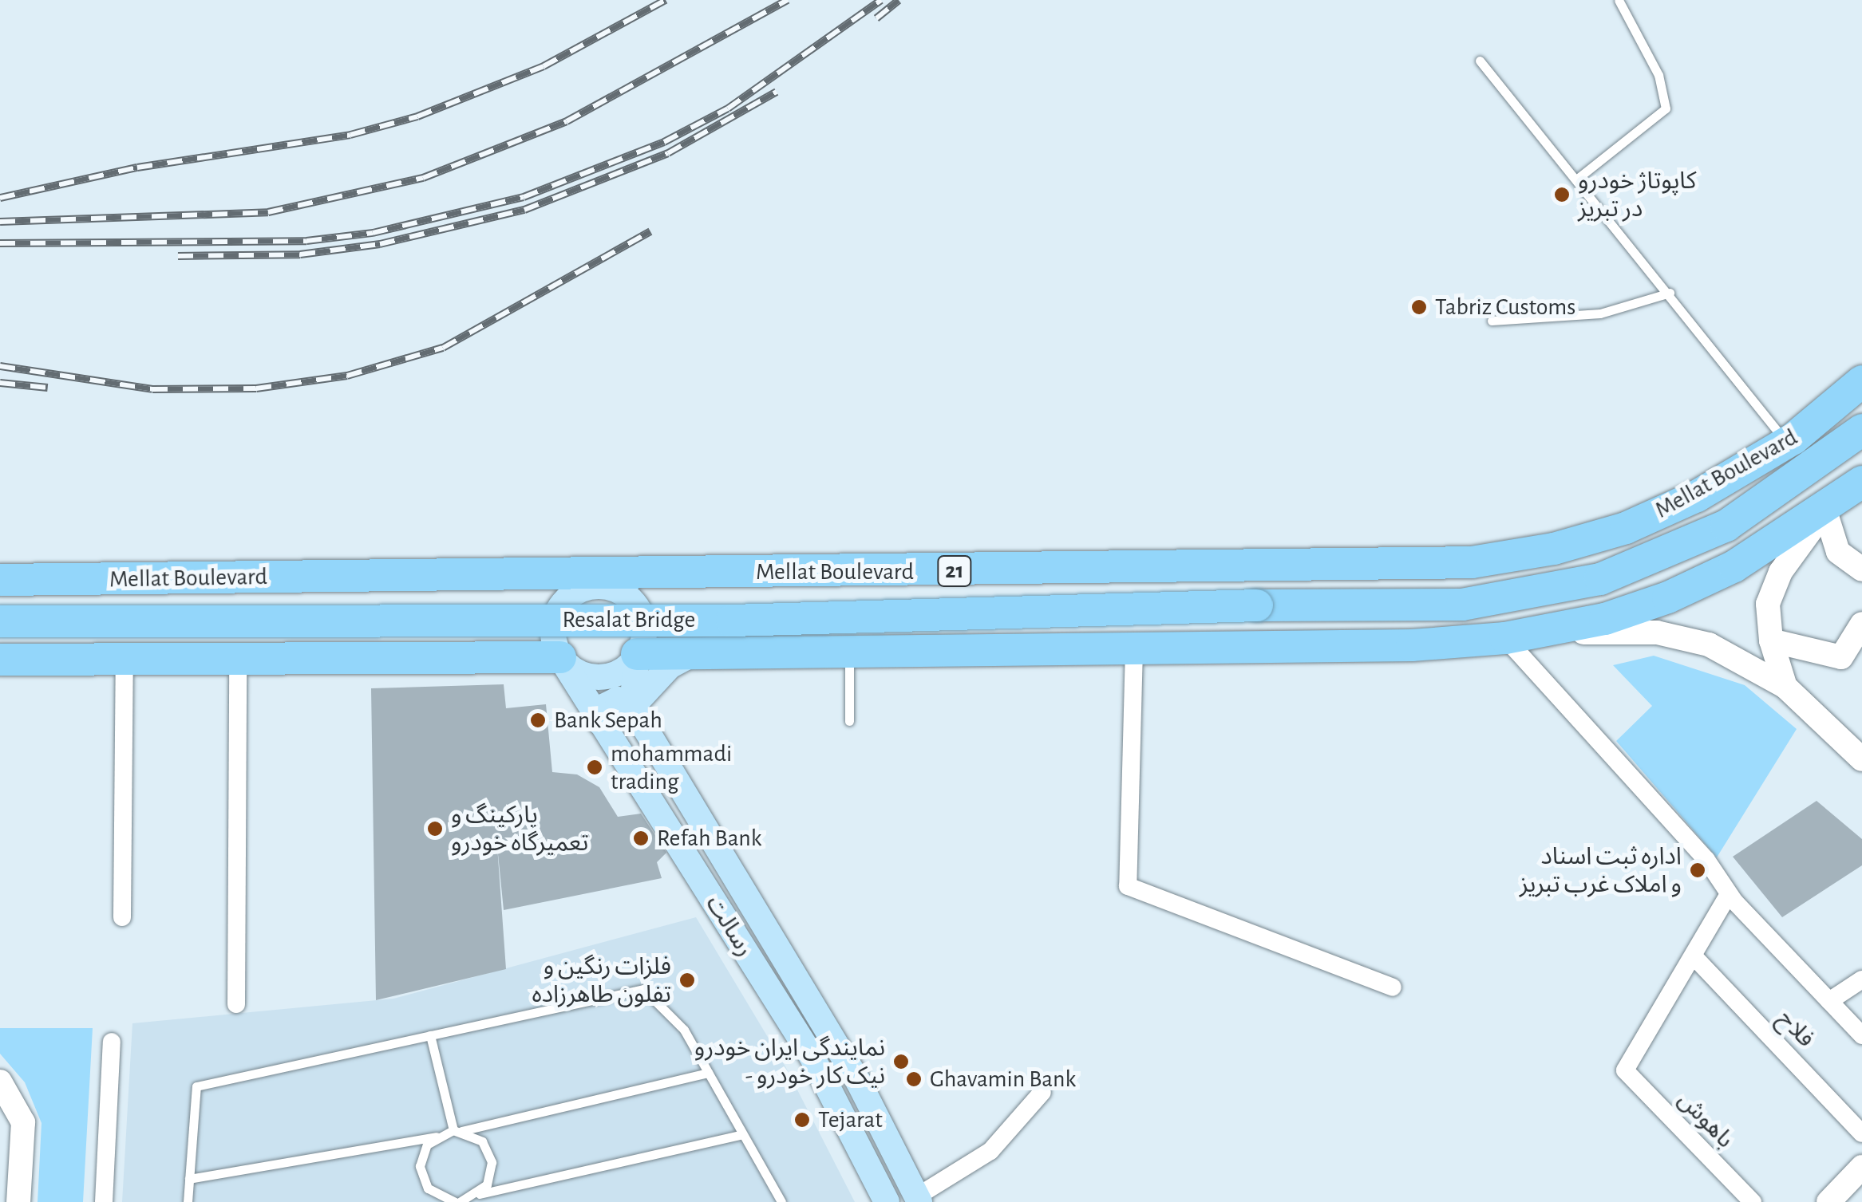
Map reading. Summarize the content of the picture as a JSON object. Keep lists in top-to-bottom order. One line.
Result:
{"streets":{"highway":["Mellat Boulevard","21","Resalat Bridge"],"main road":["رسالت"],"street":["فلاح","باهوش"]},"crossings":[["Mellat Boulevard","Resalat Bridge"],["Mellat Boulevard","رسالت"],["فلاح","باهوش"]],"places":["کاپوتاژ خودرو در تبریز","Tabriz Customs","Bank Sepah","mohammadi trading","پارکینگ و تعمیرگاه خودرو","Refah Bank","اداره ثبت اسناد و املاک غرب تبریز","فلزات رنگین و تفلون طاهرزاده","نمایندگی ایران خودرو - نیک کار خودرو","Ghavamin Bank","Tejarat"]}
